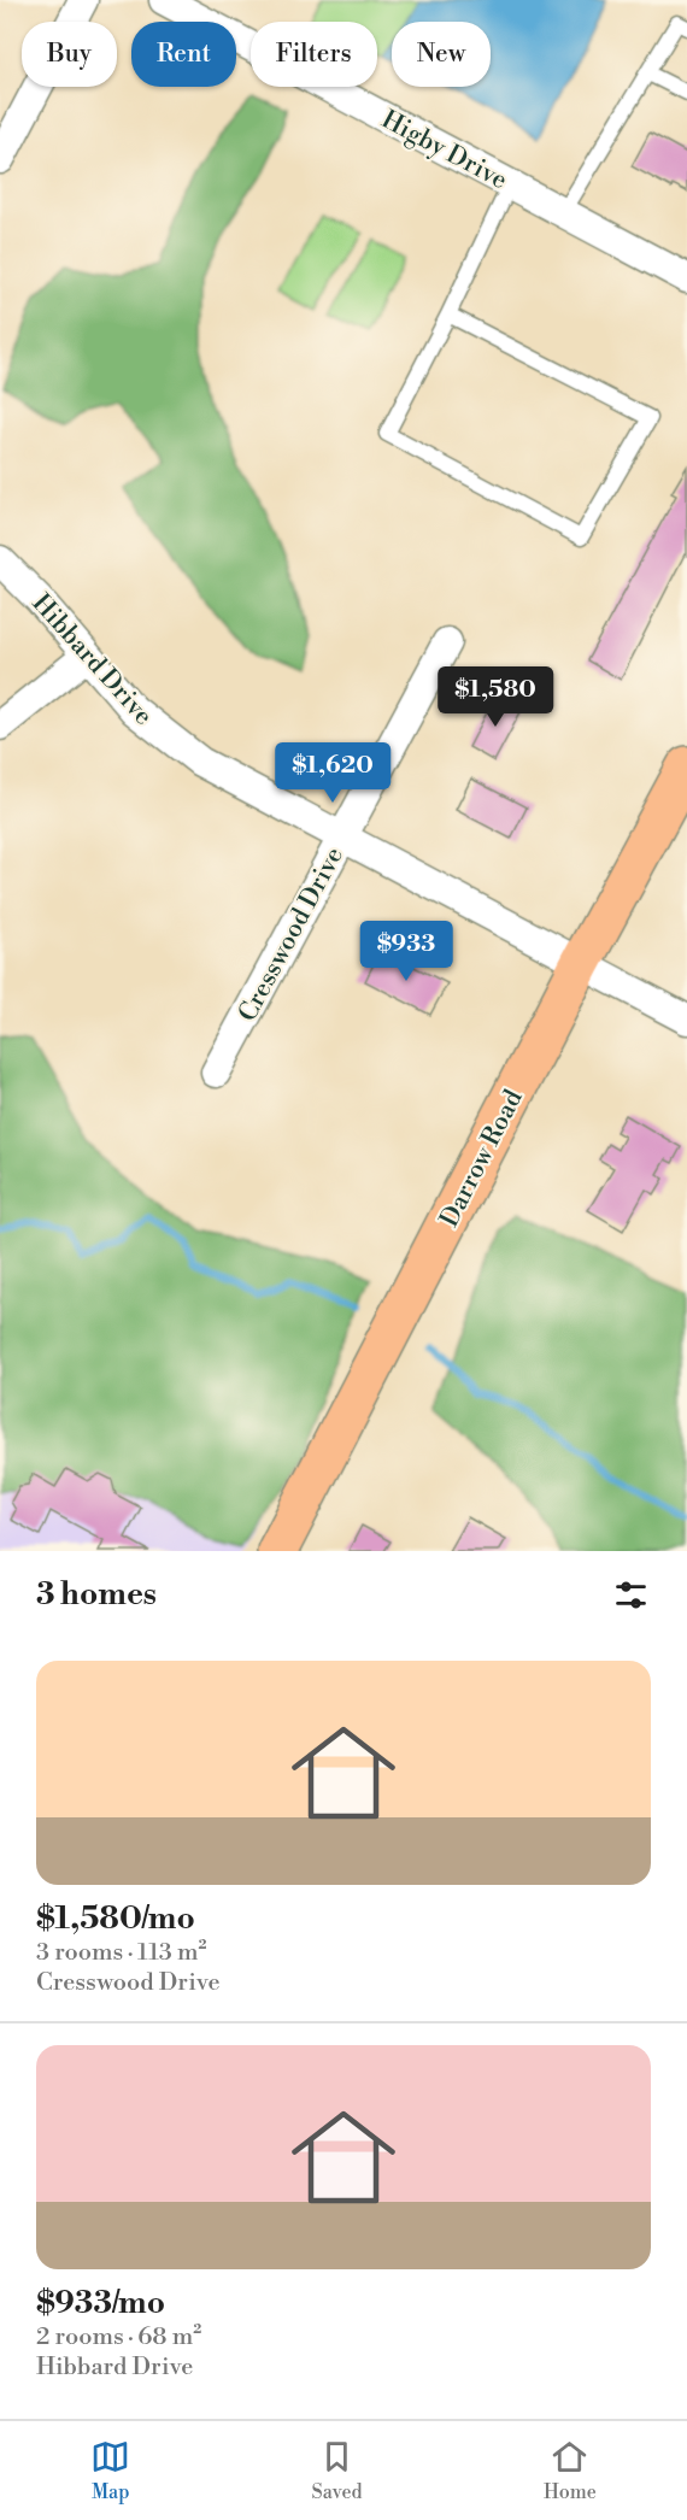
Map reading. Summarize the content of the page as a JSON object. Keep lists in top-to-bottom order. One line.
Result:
{"streets":{"main road":["Darrow Road"],"street":["Higby Drive","Hibbard Drive","Cresswood Drive"]},"crossings":[["Hibbard Drive","Cresswood Drive"],["Hibbard Drive","Darrow Road"]],"page":{"chip":["Buy","Rent","Filters","New"],"price":["$1,580","$1,620","$933"],"heading":"3 homes","list":[{"name":"$1,580/mo","note":"3 rooms · 113 m² · Cresswood Drive"},{"name":"$933/mo","note":"2 rooms · 68 m² · Hibbard Drive"}],"tabs":["Map","Saved","Home"]}}
